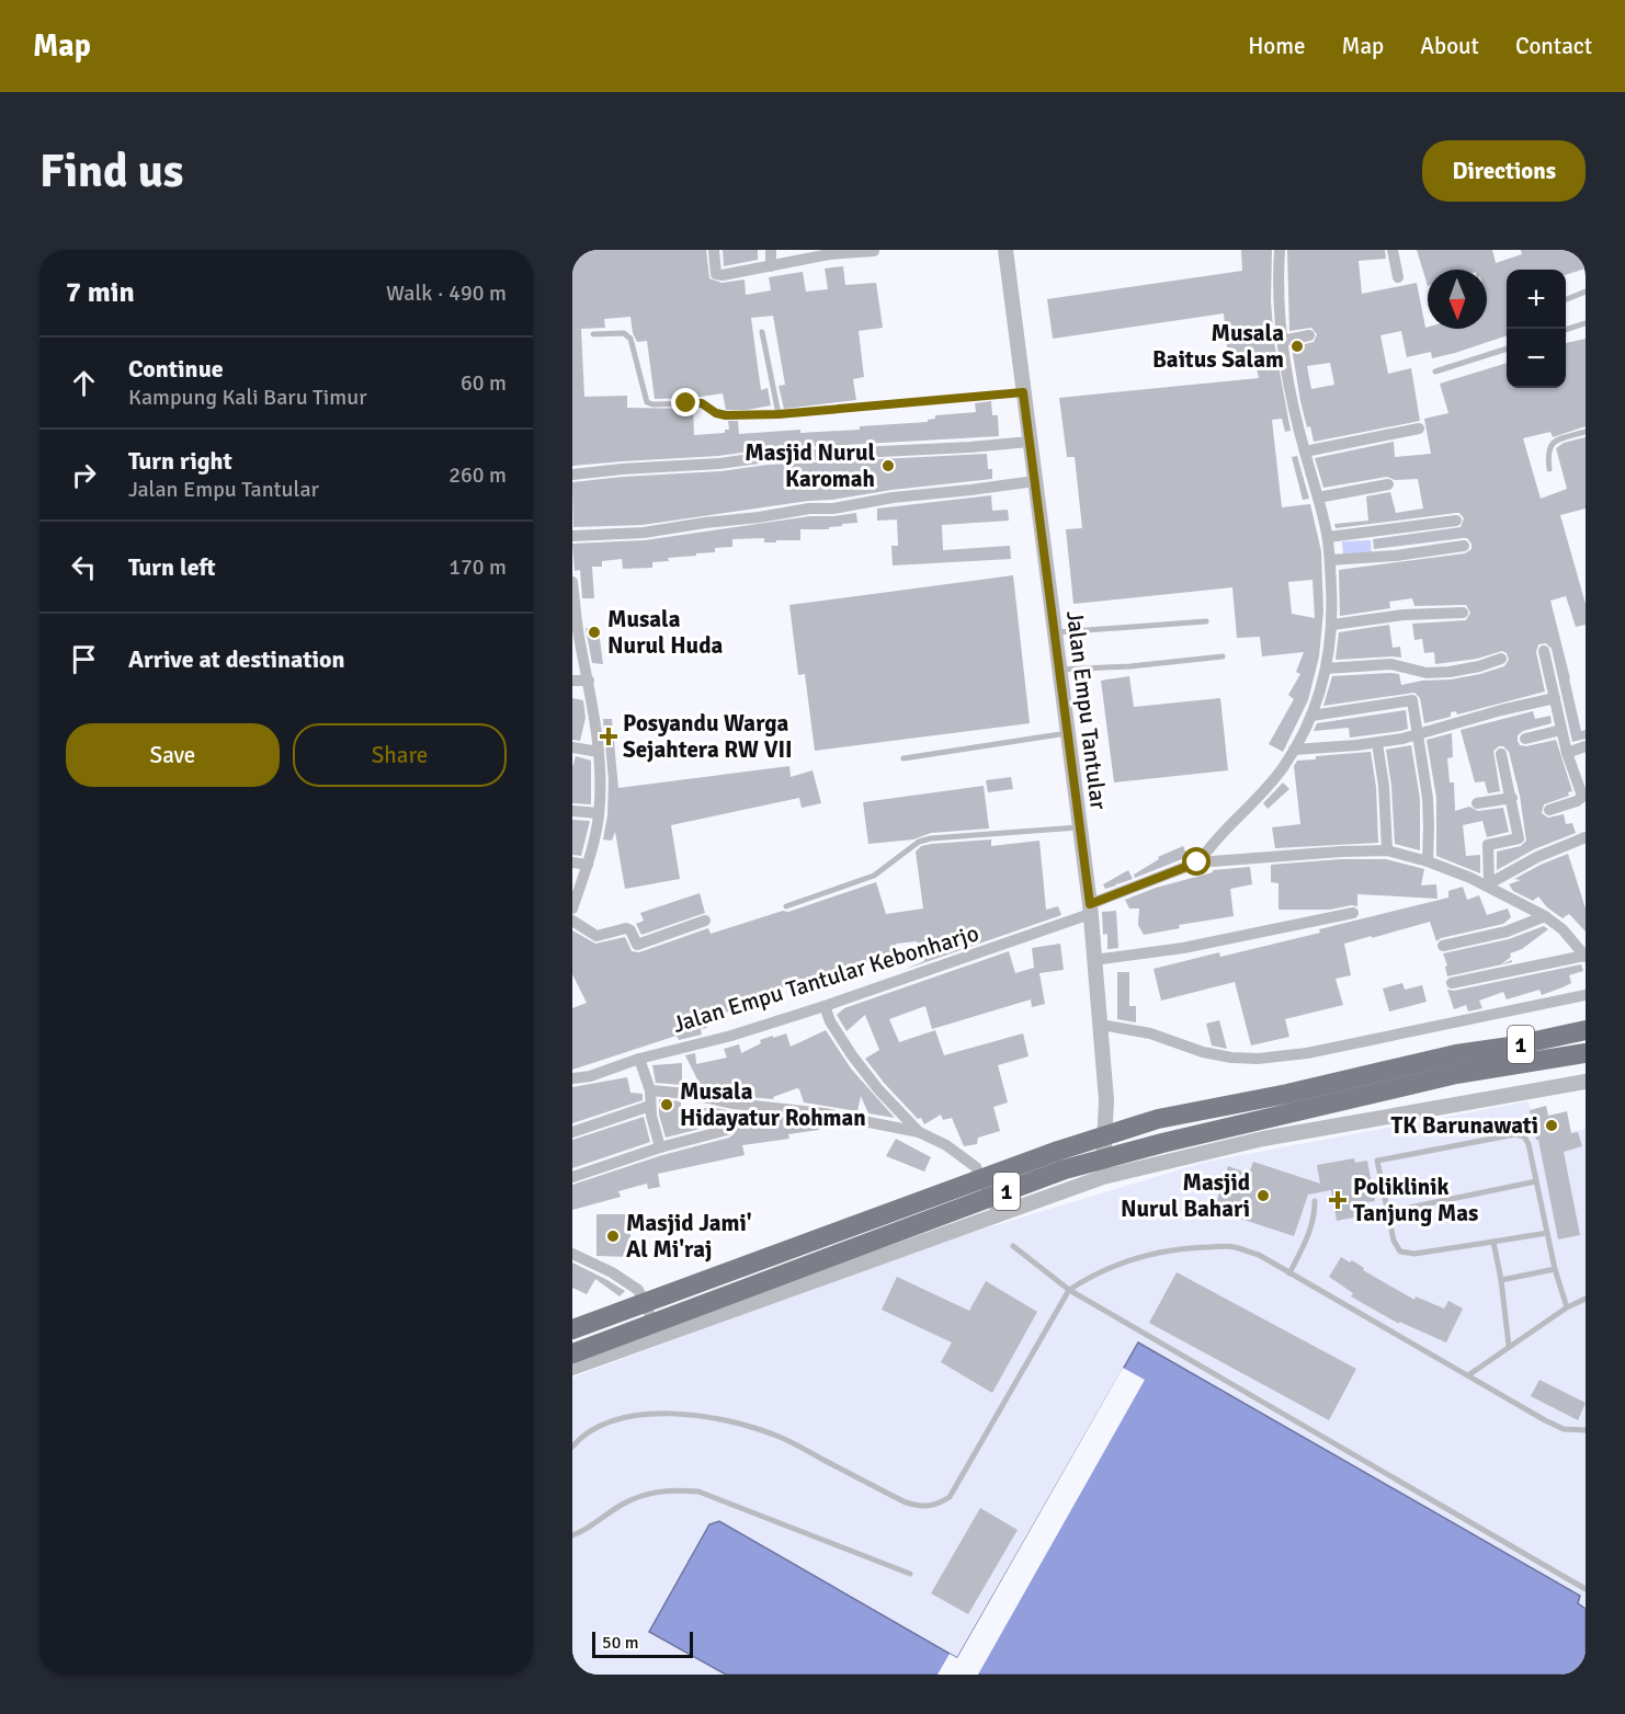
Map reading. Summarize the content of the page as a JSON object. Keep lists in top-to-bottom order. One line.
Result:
{"streets":{"highway":["1"],"street":["Jalan Empu Tantular","Jalan Empu Tantular Kebonharjo"]},"crossings":[["Jalan Empu Tantular","Jalan Empu Tantular Kebonharjo"]],"places":{"other":["Musala Baitus Salam","Masjid Nurul Karomah","Musala Nurul Huda","Musala Hidayatur Rohman","TK Barunawati","Masjid Nurul Bahari","Masjid Jami' Al Mi'raj"],"health":["Posyandu Warga Sejahtera RW VII","Poliklinik Tanjung Mas"]},"scale_bar":"50 m","north":"bottom","page":{"header":"Map","nav":["Home","Map","About","Contact"],"buttons":["Directions",["Save","Share"]],"title":"Find us","heading":["7 min","Walk · 490 m"],"map_buttons":["+","−"],"list":[["Continue","Kampung Kali Baru Timur","60 m"],["Turn right","Jalan Empu Tantular","260 m"],["Turn left","170 m"],"Arrive at destination"],"scale":"50 m"}}
